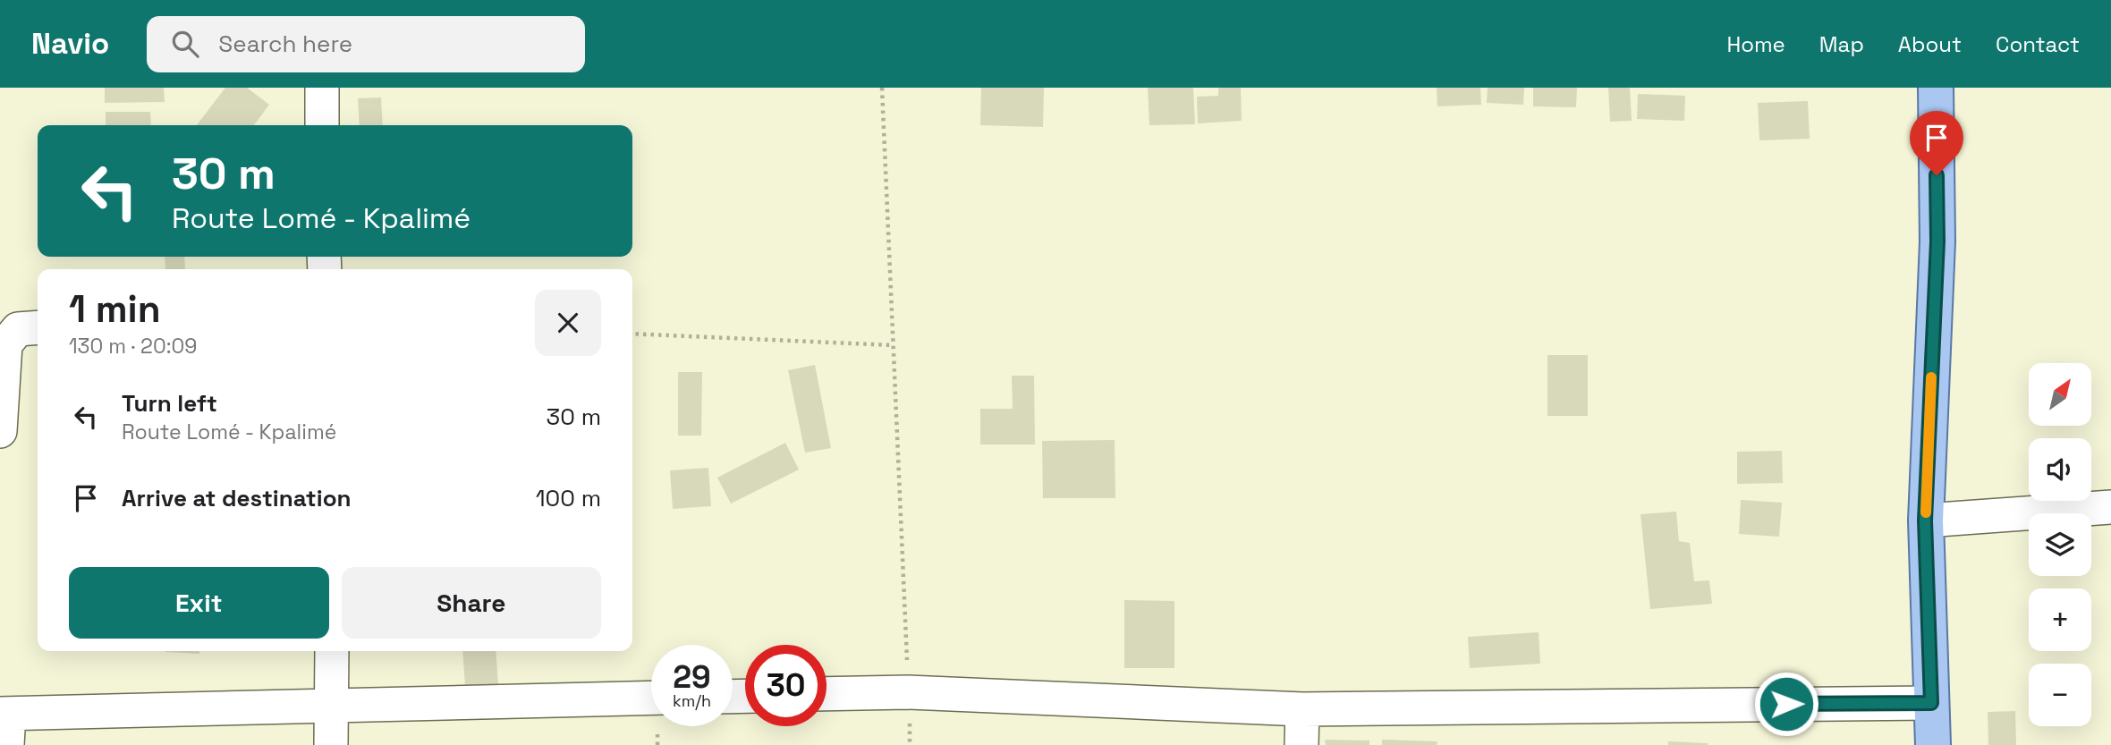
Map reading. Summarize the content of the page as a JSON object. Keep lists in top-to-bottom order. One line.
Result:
{"north":"top right","page":{"header":"Navio","search":"Search here","nav":["Home","Map","About","Contact"],"turn":["30 m","Route Lomé - Kpalimé"],"heading":["1 min","130 m · 20:09"],"map_buttons":["+","−"],"list":[{"name":"Turn left","note":"Route Lomé - Kpalimé","value":"30 m"},{"name":"Arrive at destination","value":"100 m"}],"buttons":["Exit","Share"],"speed":"29 km/h","limit":"30"}}
